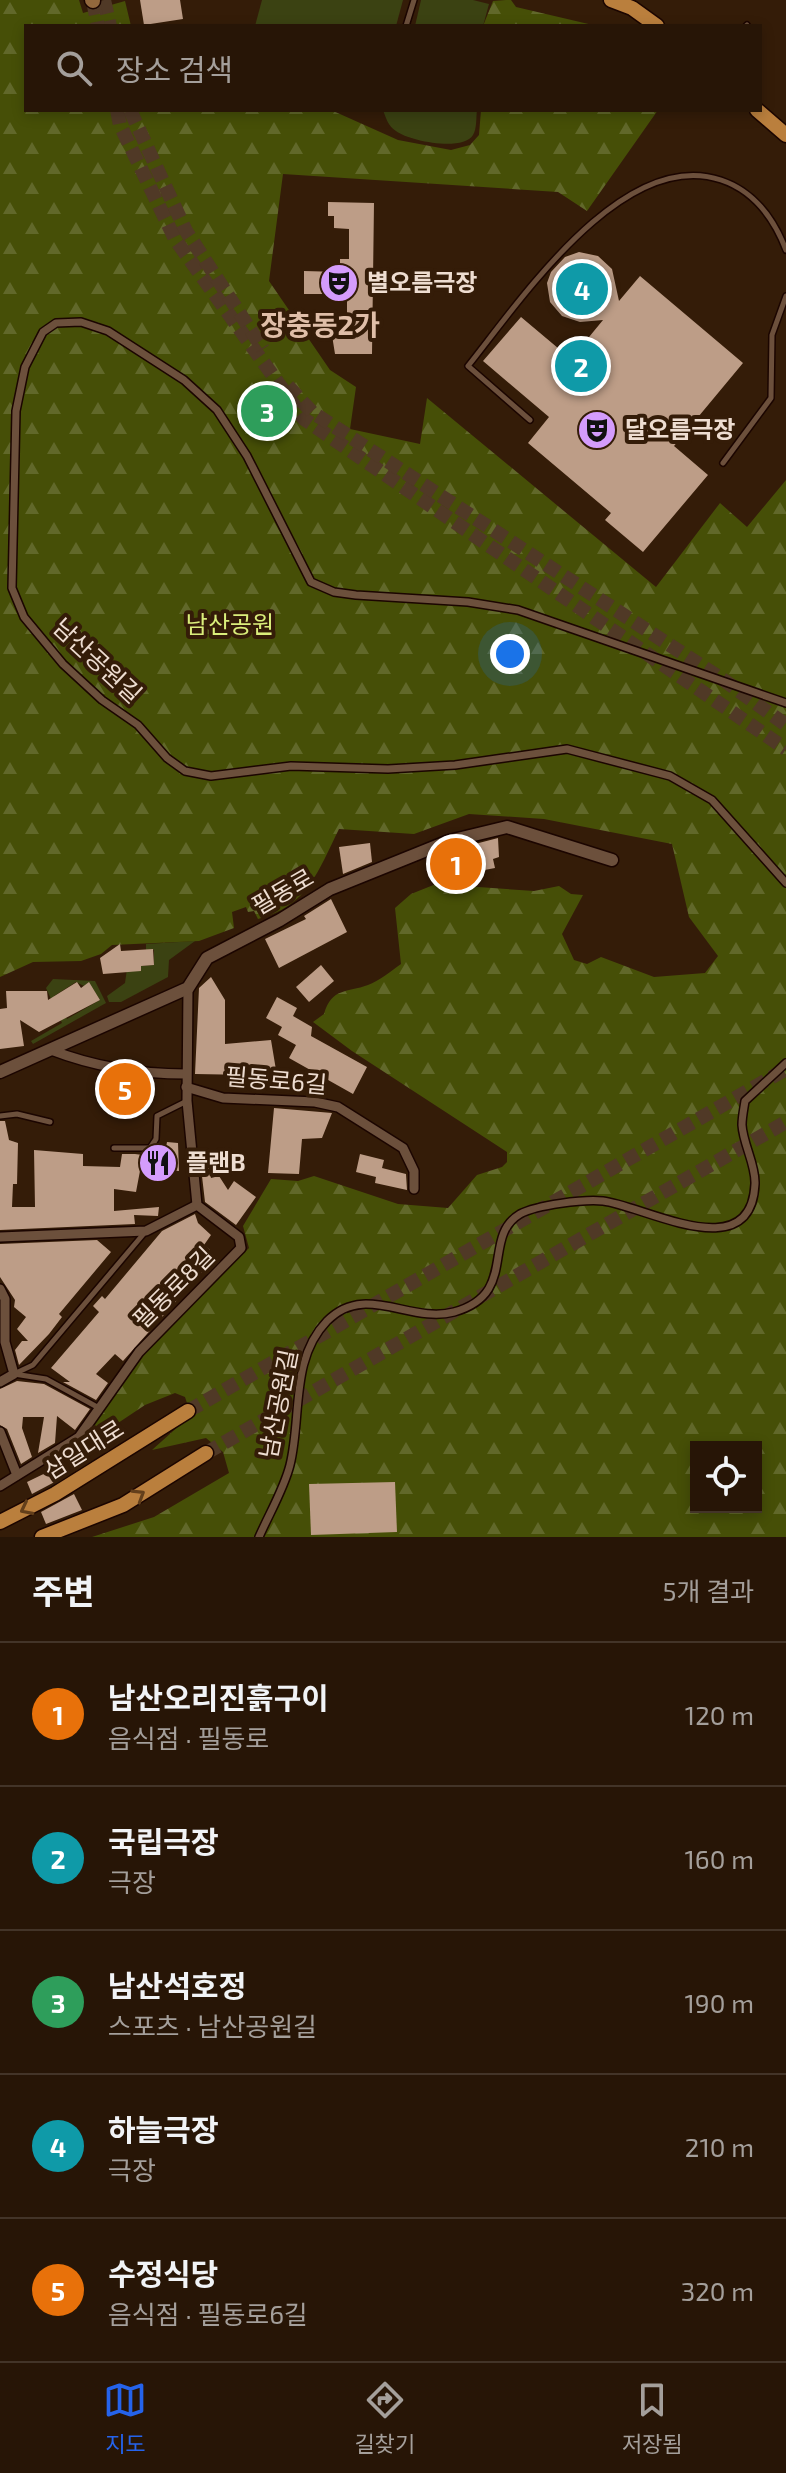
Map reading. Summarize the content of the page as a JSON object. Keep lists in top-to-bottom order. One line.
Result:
{"streets":{"main road":["삼일대로"],"street":["남산공원길","필동로","필동로6길","필동로8길"]},"districts":["장충동2가"],"parks":["남산공원"],"places":{"theatre":["별오름극장","달오름극장"],"restaurant":["플랜B"]},"page":{"search":"장소 검색","pins":["4","2","3","1","5"],"heading":["주변","5개 결과"],"list":[{"mark":"1","name":"남산오리진흙구이","note":"음식점 · 필동로","value":"120 m"},{"mark":"2","name":"국립극장","note":"극장","value":"160 m"},{"mark":"3","name":"남산석호정","note":"스포츠 · 남산공원길","value":"190 m"},{"mark":"4","name":"하늘극장","note":"극장","value":"210 m"},{"mark":"5","name":"수정식당","note":"음식점 · 필동로6길","value":"320 m"}],"nav":["지도","길찾기","저장됨"]}}
